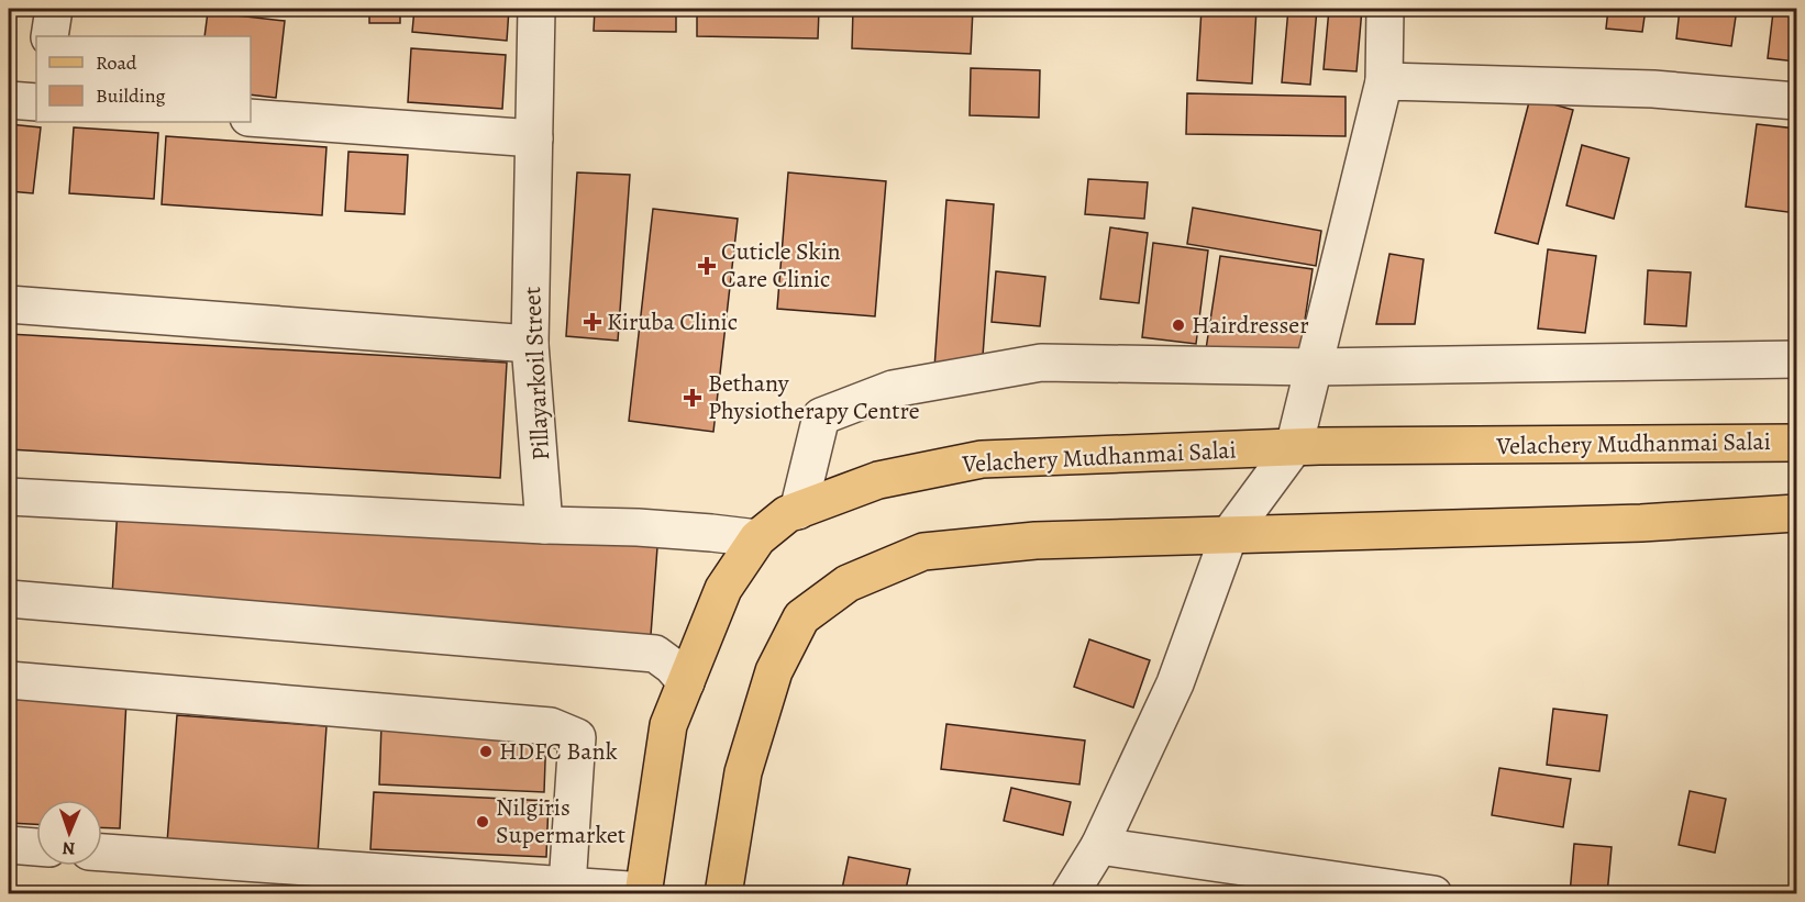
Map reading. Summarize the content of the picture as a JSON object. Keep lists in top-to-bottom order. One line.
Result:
{"streets":{"main road":["Velachery Mudhanmai Salai"],"street":["Pillayarkoil Street"]},"places":{"health":["Cuticle Skin Care Clinic","Kiruba Clinic","Bethany Physiotherapy Centre"],"other":["Hairdresser","HDFC Bank","Nilgiris Supermarket"]},"legend":["Road","Building"],"north":"bottom"}
